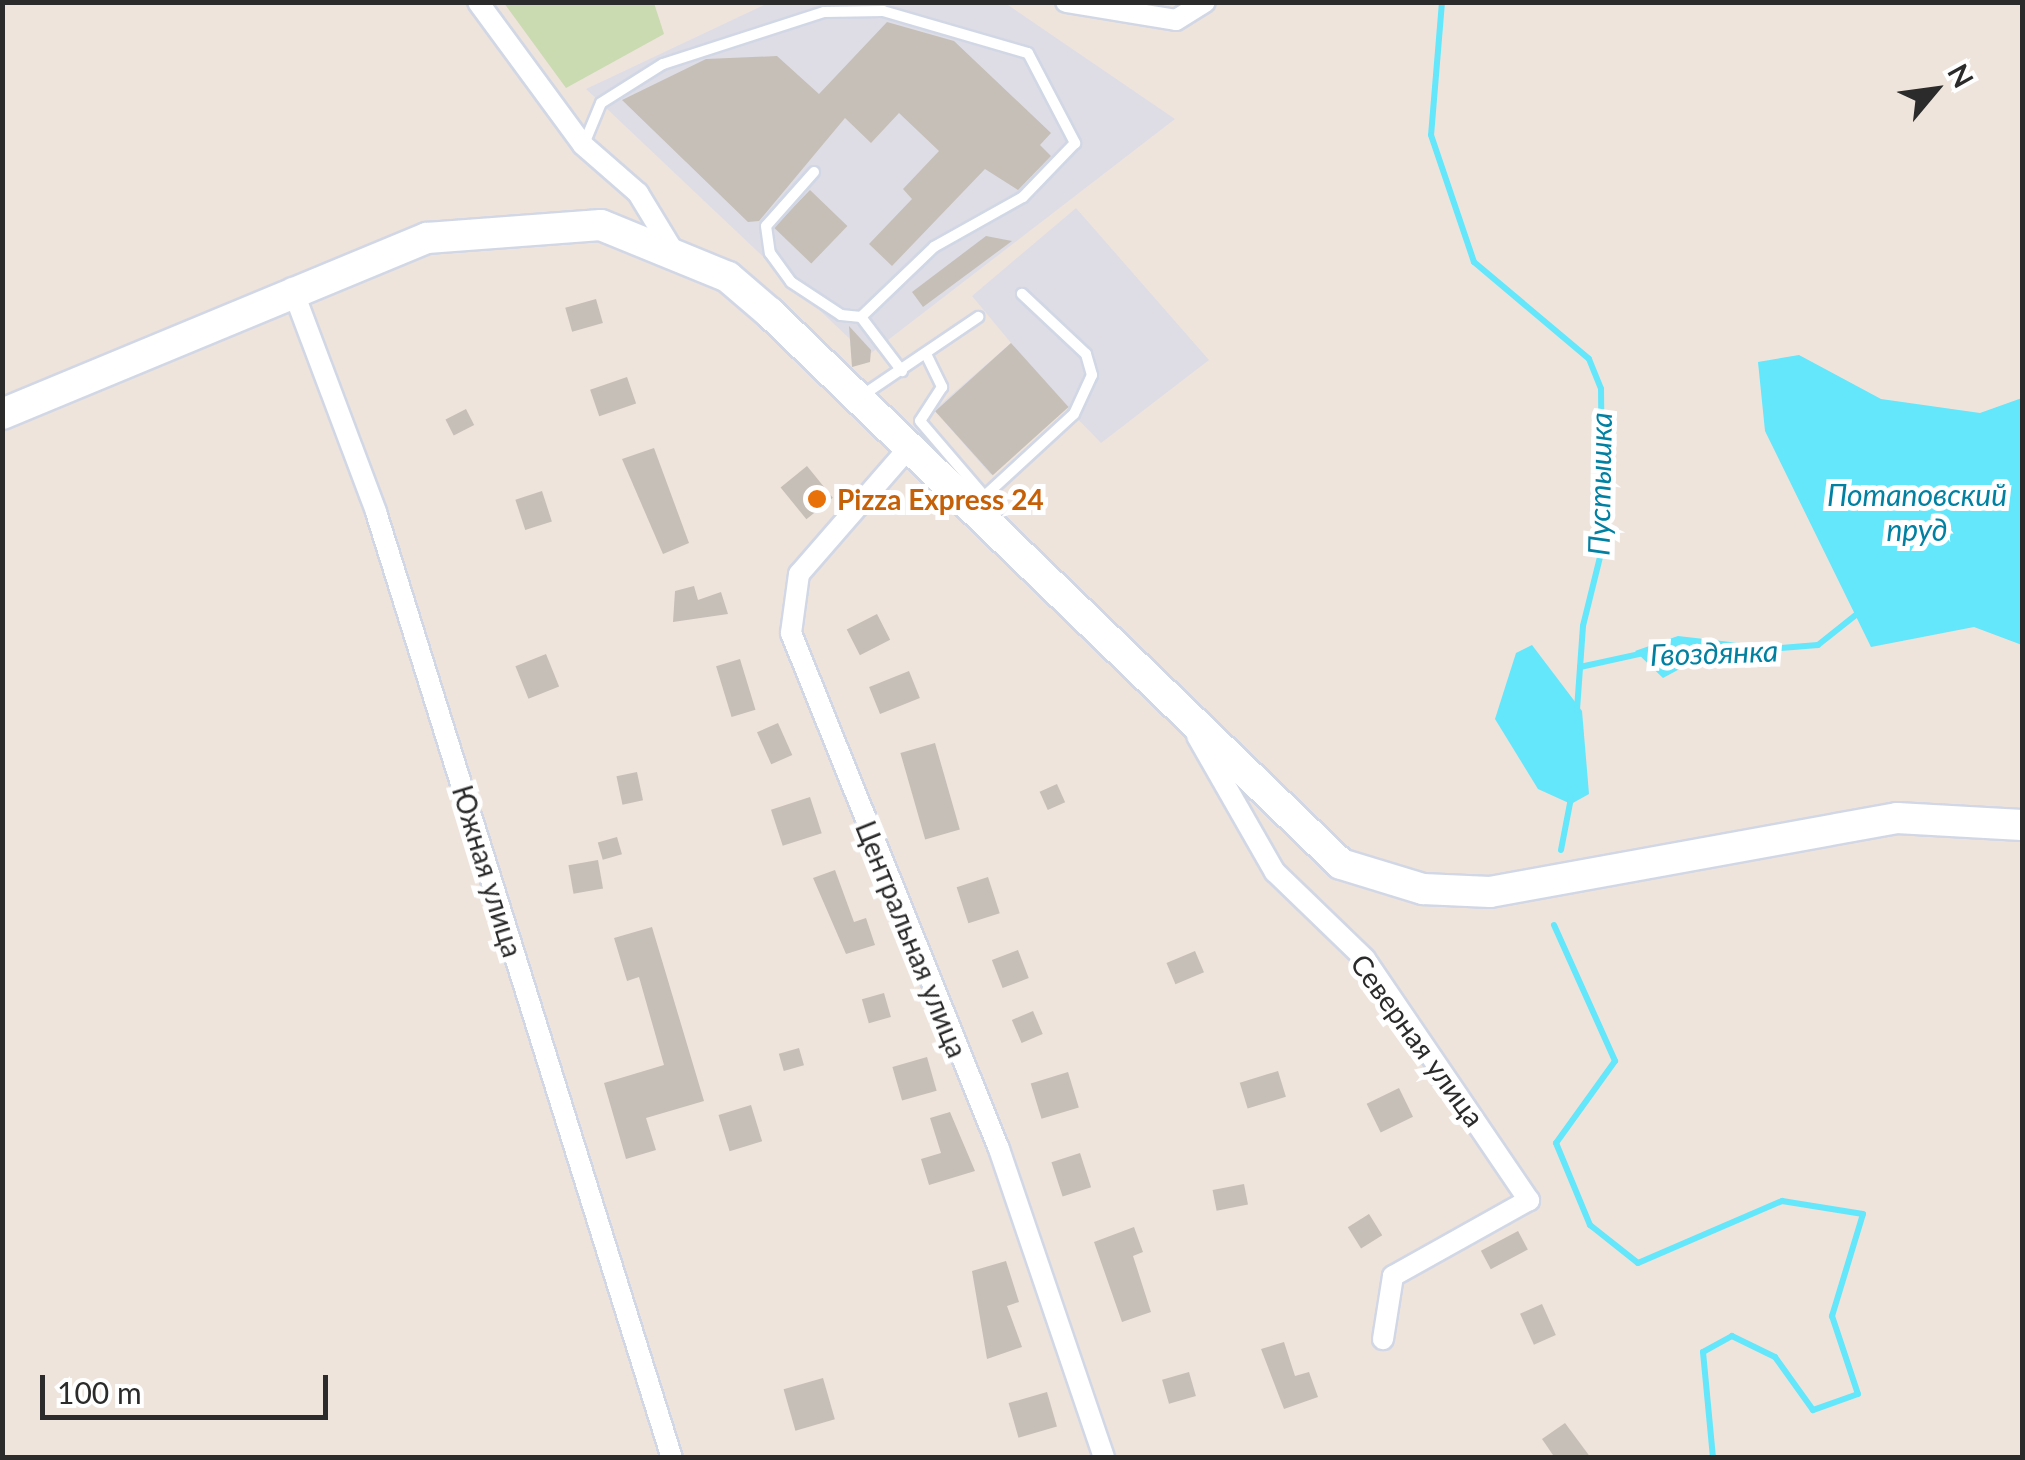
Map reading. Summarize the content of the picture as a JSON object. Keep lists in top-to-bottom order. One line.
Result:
{"streets":{"street":["Южная улица","Центральная улица","Северная улица"]},"water":["Пустышка","Потаповский пруд","Гвоздянка"],"places":["Pizza Express 24"],"scale_bar":"100 m","north":"top right"}
